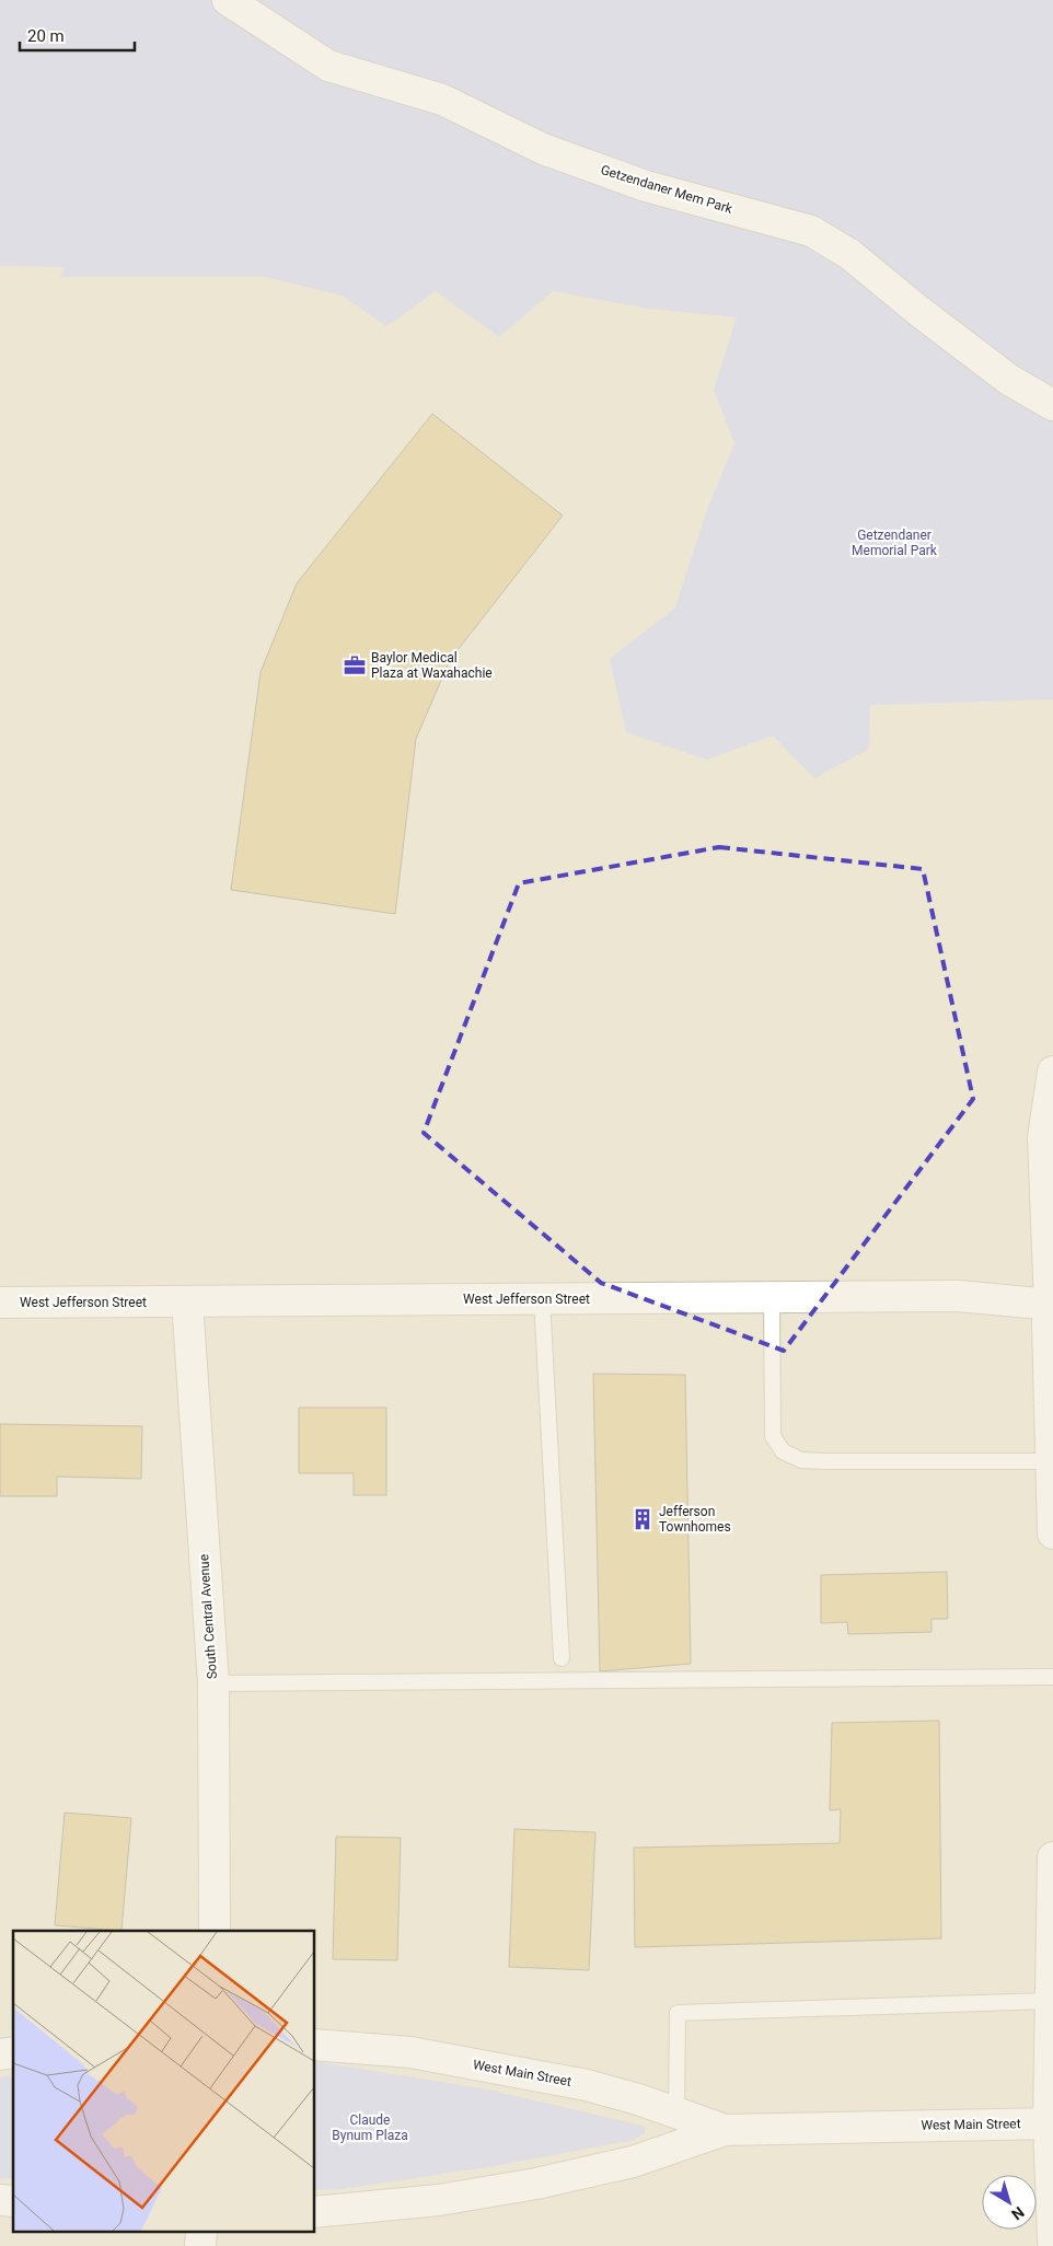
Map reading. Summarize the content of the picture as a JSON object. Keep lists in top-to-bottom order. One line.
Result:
{"streets":{"street":["Getzendaner Mem Park","West Jefferson Street","South Central Avenue","West Main Street"]},"crossings":[["West Jefferson Street","South Central Avenue"]],"parks":["Getzendaner Memorial Park","Claude Bynum Plaza"],"places":{"office":["Baylor Medical Plaza at Waxahachie"],"building":["Jefferson Townhomes"]},"scale_bar":"20 m","north":"bottom right"}
